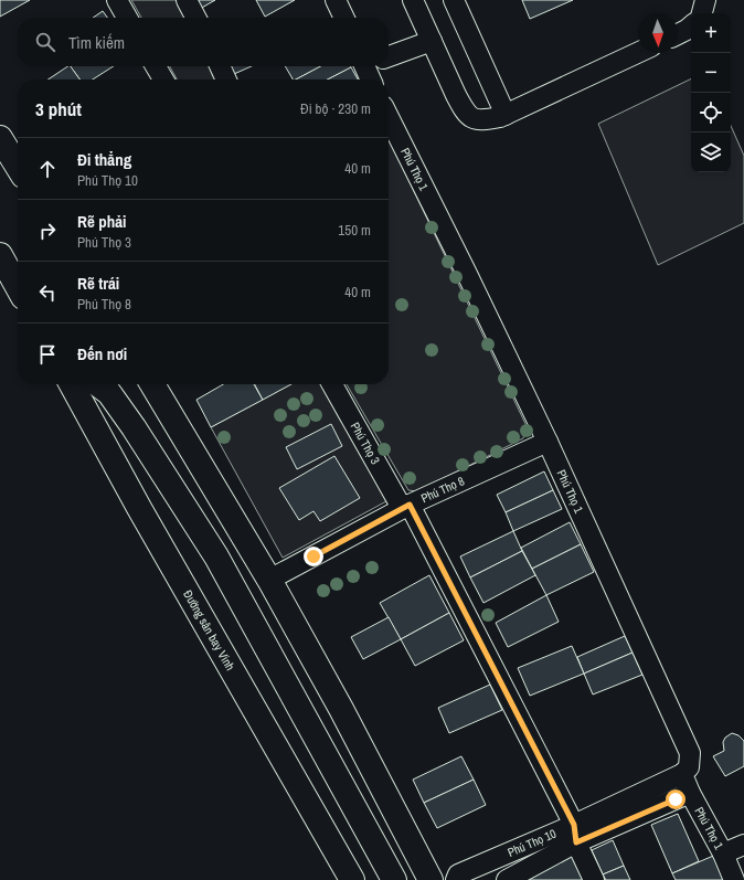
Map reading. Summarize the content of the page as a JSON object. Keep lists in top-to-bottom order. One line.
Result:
{"streets":{"main road":["Đường sân bay Vinh"],"street":["Phú Thọ 1","Phú Thọ 3","Phú Thọ 8","Phú Thọ 10"]},"crossings":[["Phú Thọ 1","Phú Thọ 8"],["Phú Thọ 1","Phú Thọ 10"],["Phú Thọ 3","Phú Thọ 8"],["Phú Thọ 3","Phú Thọ 10"]],"north":"bottom","page":{"map_buttons":["+","−"],"search":"Tìm kiếm","heading":["3 phút","Đi bộ · 230 m"],"list":[["Đi thẳng","Phú Thọ 10","40 m"],["Rẽ phải","Phú Thọ 3","150 m"],["Rẽ trái","Phú Thọ 8","40 m"],"Đến nơi"]}}
